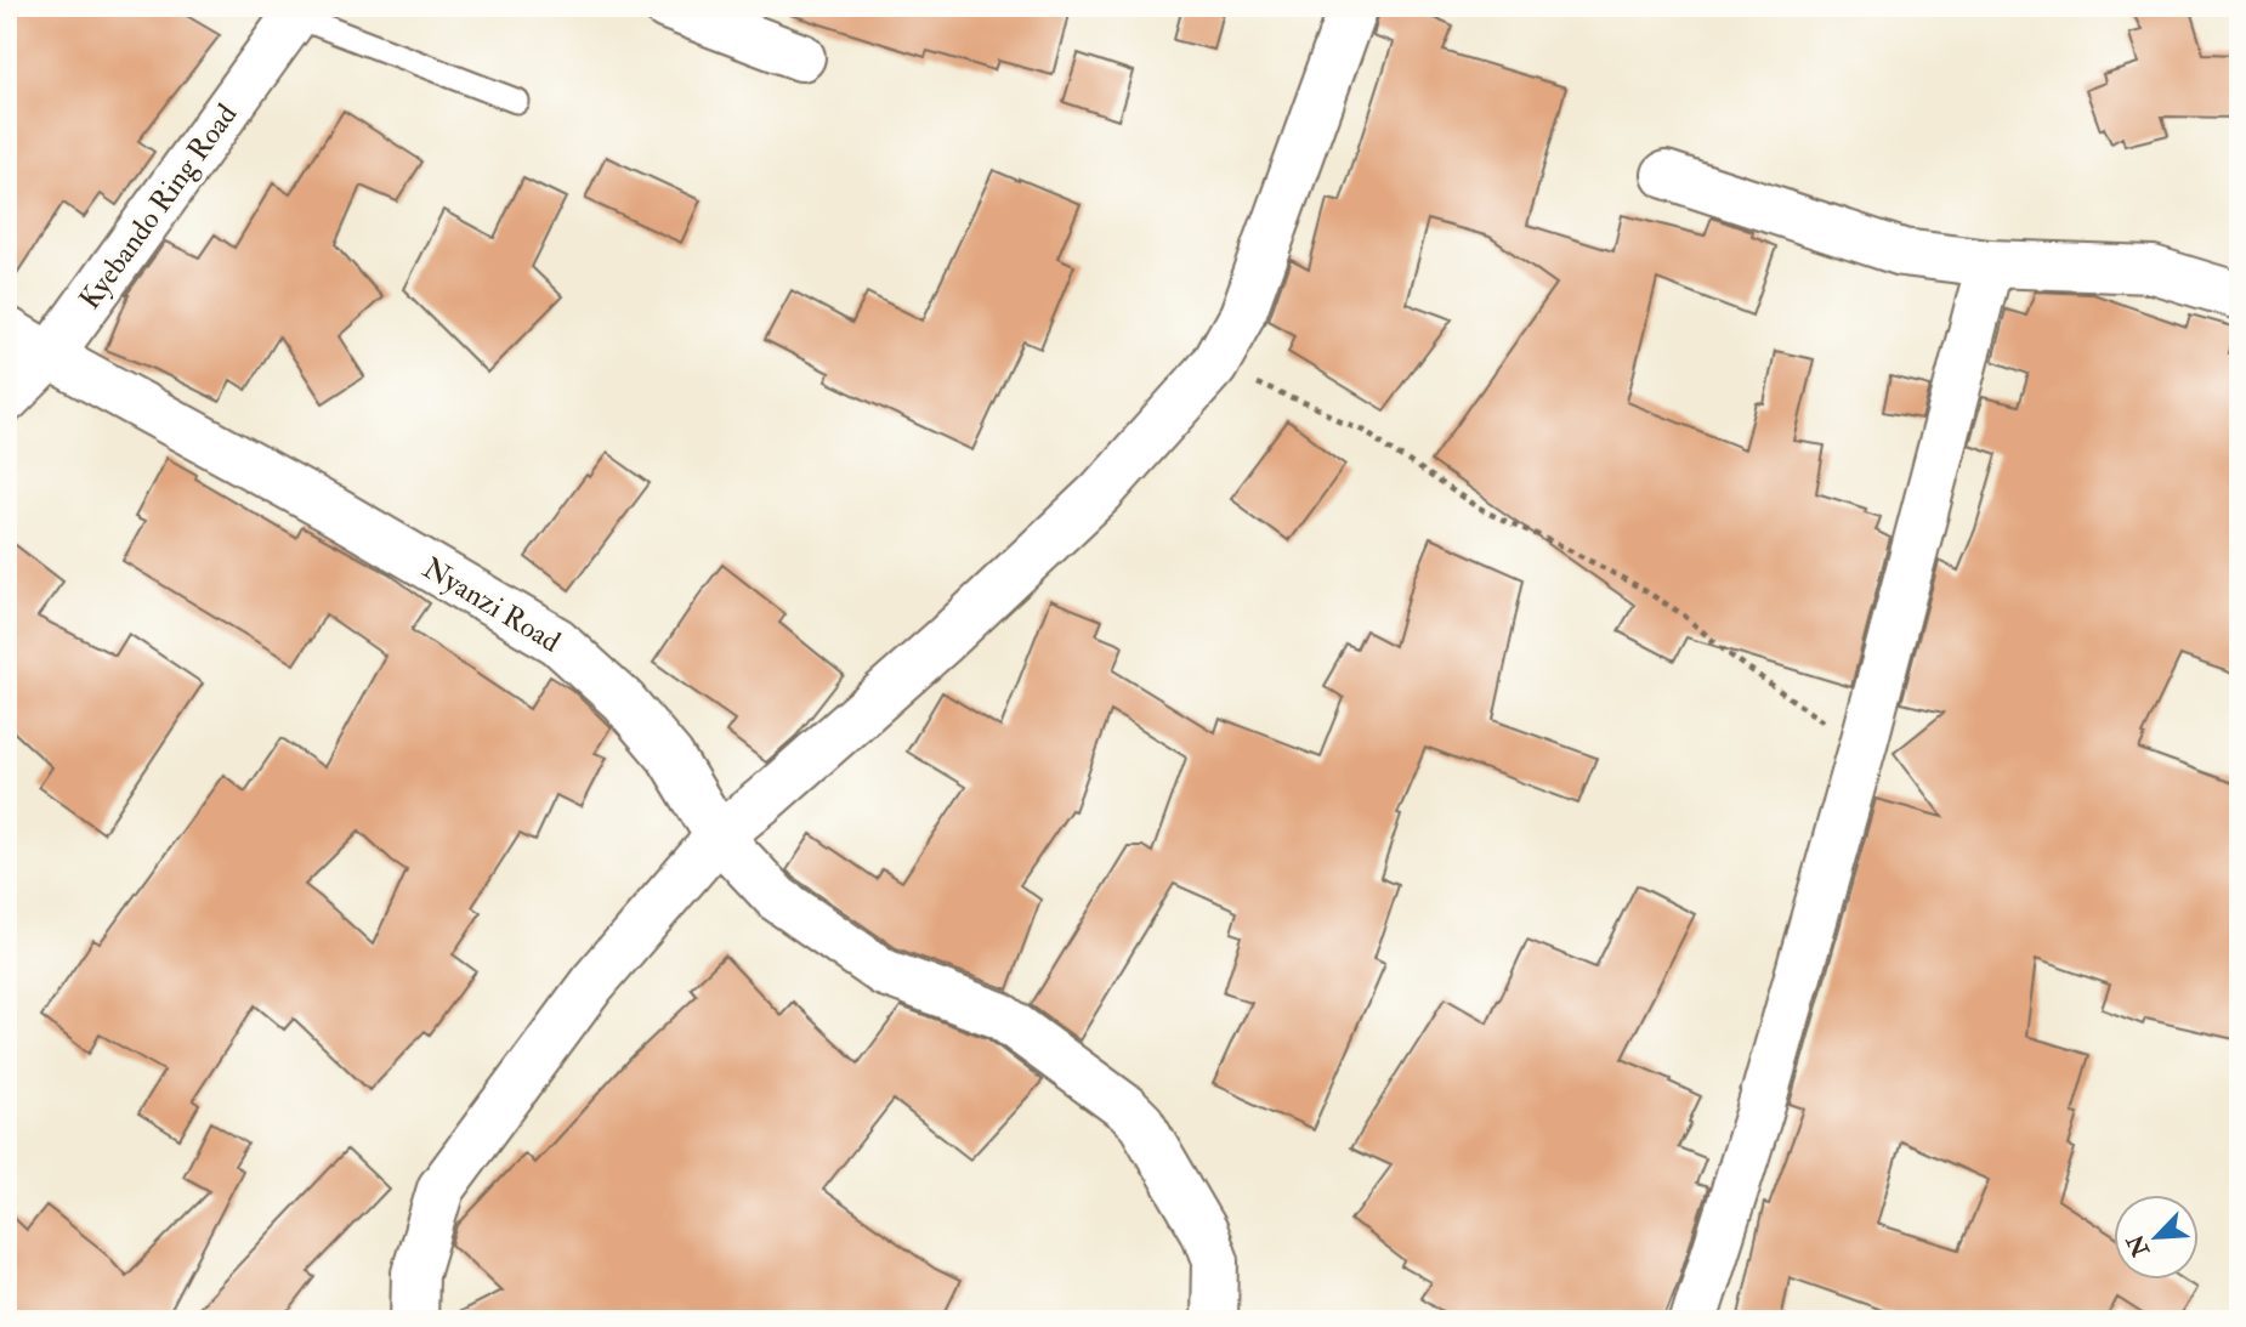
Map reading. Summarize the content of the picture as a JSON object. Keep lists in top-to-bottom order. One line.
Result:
{"streets":{"street":["Kyebando Ring Road","Nyanzi Road"]},"crossings":[["Kyebando Ring Road","Nyanzi Road"]],"north":"bottom left"}
